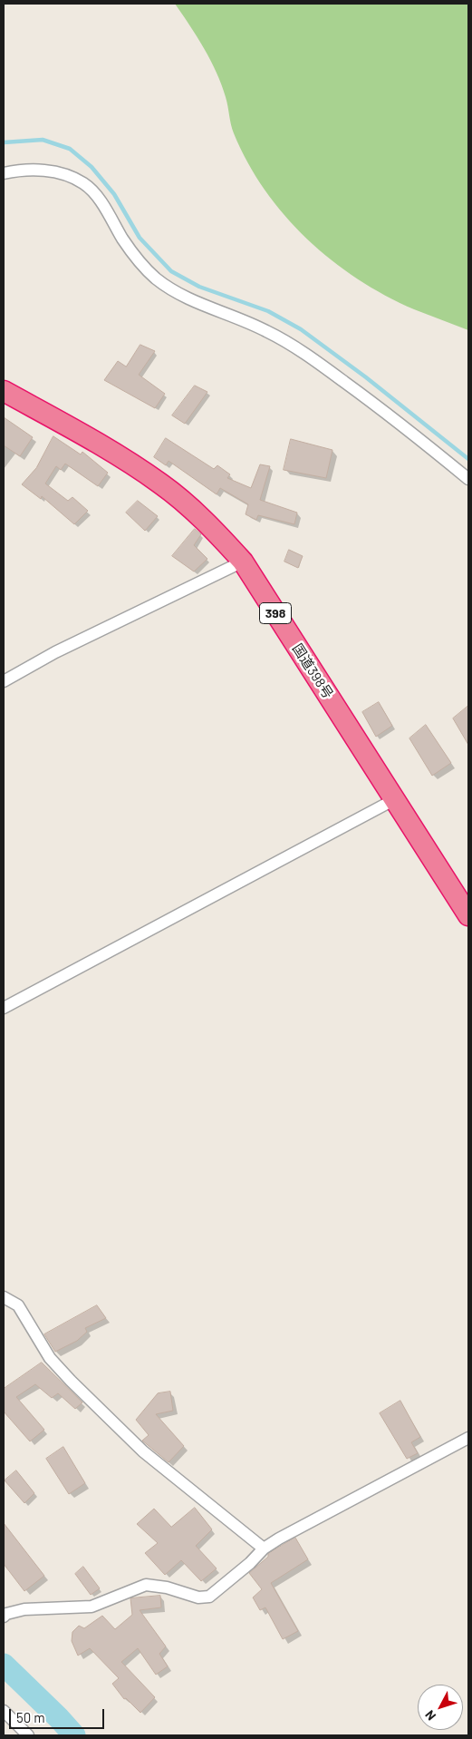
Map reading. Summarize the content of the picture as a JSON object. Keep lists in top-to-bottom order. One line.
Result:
{"streets":{"highway":["398","国道398号"]},"scale_bar":"50 m","north":"bottom left"}
